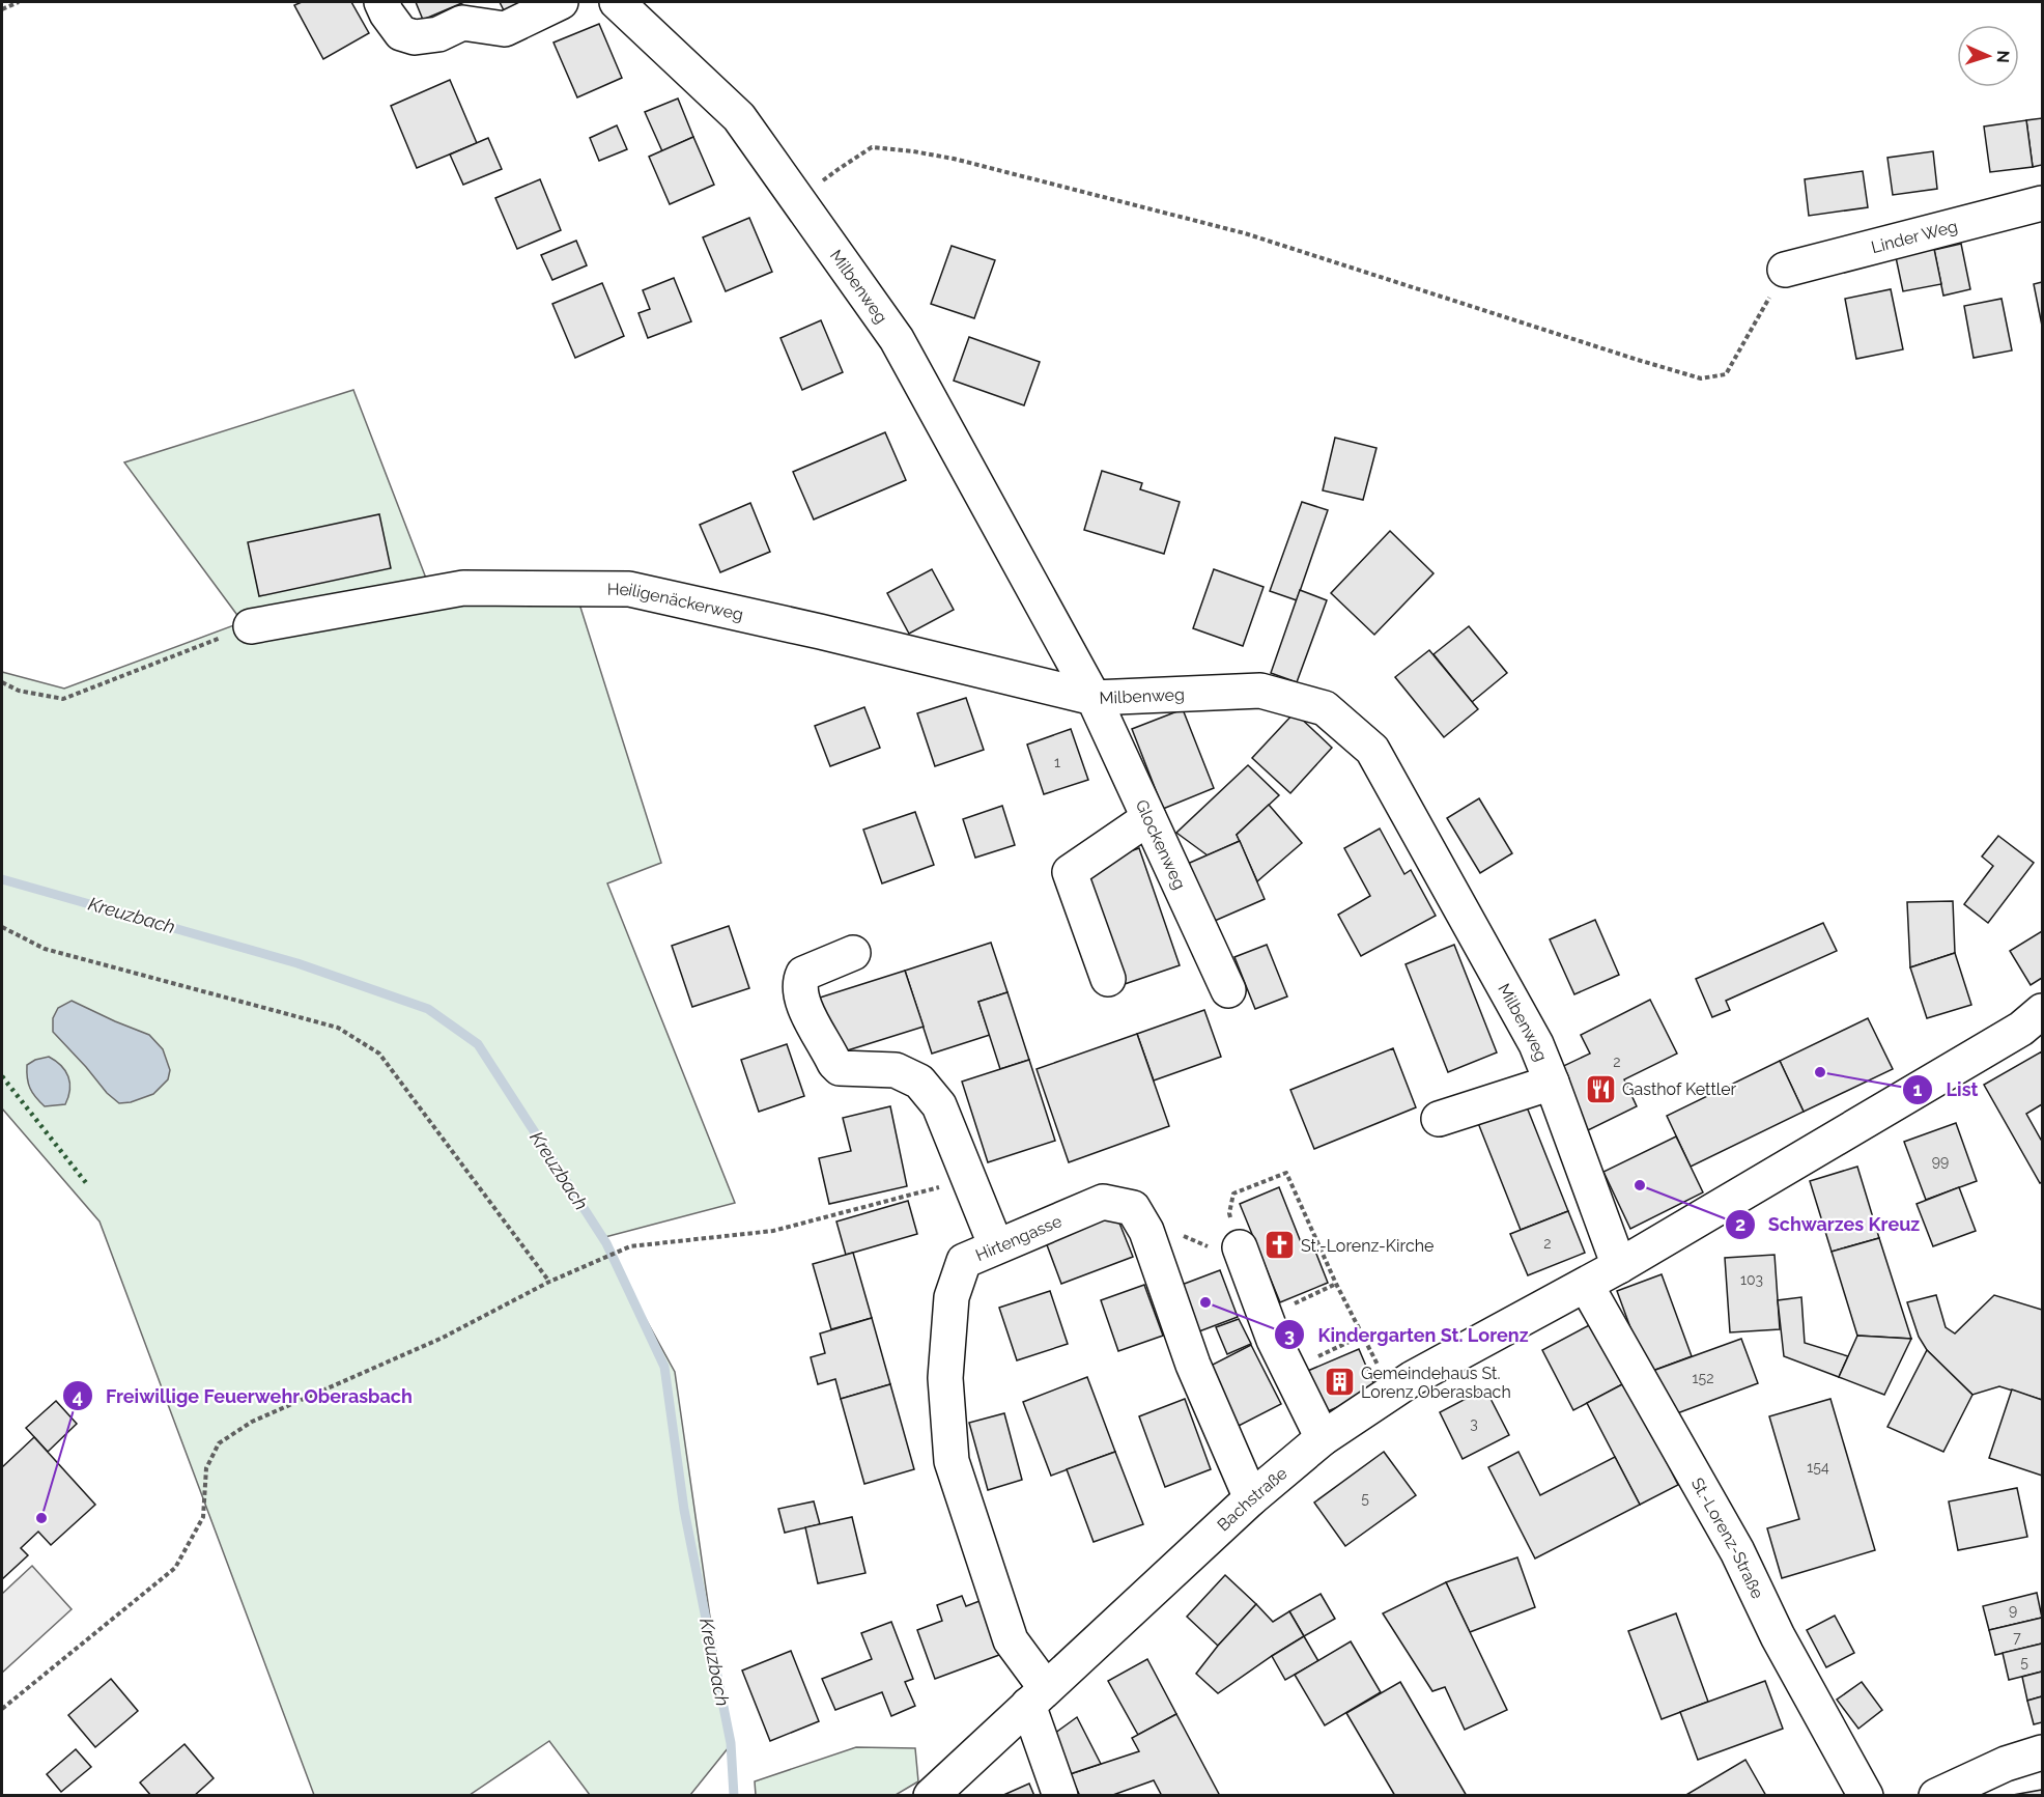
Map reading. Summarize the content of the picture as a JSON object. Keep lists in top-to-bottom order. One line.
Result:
{"streets":{"street":["Linder Weg","Milbenweg","Heiligenäckerweg","Glockenweg","Hirtengasse","Bachstraße","St.-Lorenz-Straße"]},"crossings":[["Milbenweg","Heiligenäckerweg"],["Milbenweg","Glockenweg"],["Milbenweg","Bachstraße"],["Heiligenäckerweg","Glockenweg"],["Hirtengasse","Bachstraße"],["Bachstraße","St.-Lorenz-Straße"]],"water":["Kreuzbach"],"places":{"other":["List","Schwarzes Kreuz","Kindergarten St. Lorenz","Freiwillige Feuerwehr Oberasbach"],"restaurant":["Gasthof Kettler"],"church":["St.-Lorenz-Kirche"],"building":["Gemeindehaus St. Lorenz Oberasbach"]},"house_numbers":["1","2","99","2","103","152","3","154","5","9","7","5"],"north":"right"}
